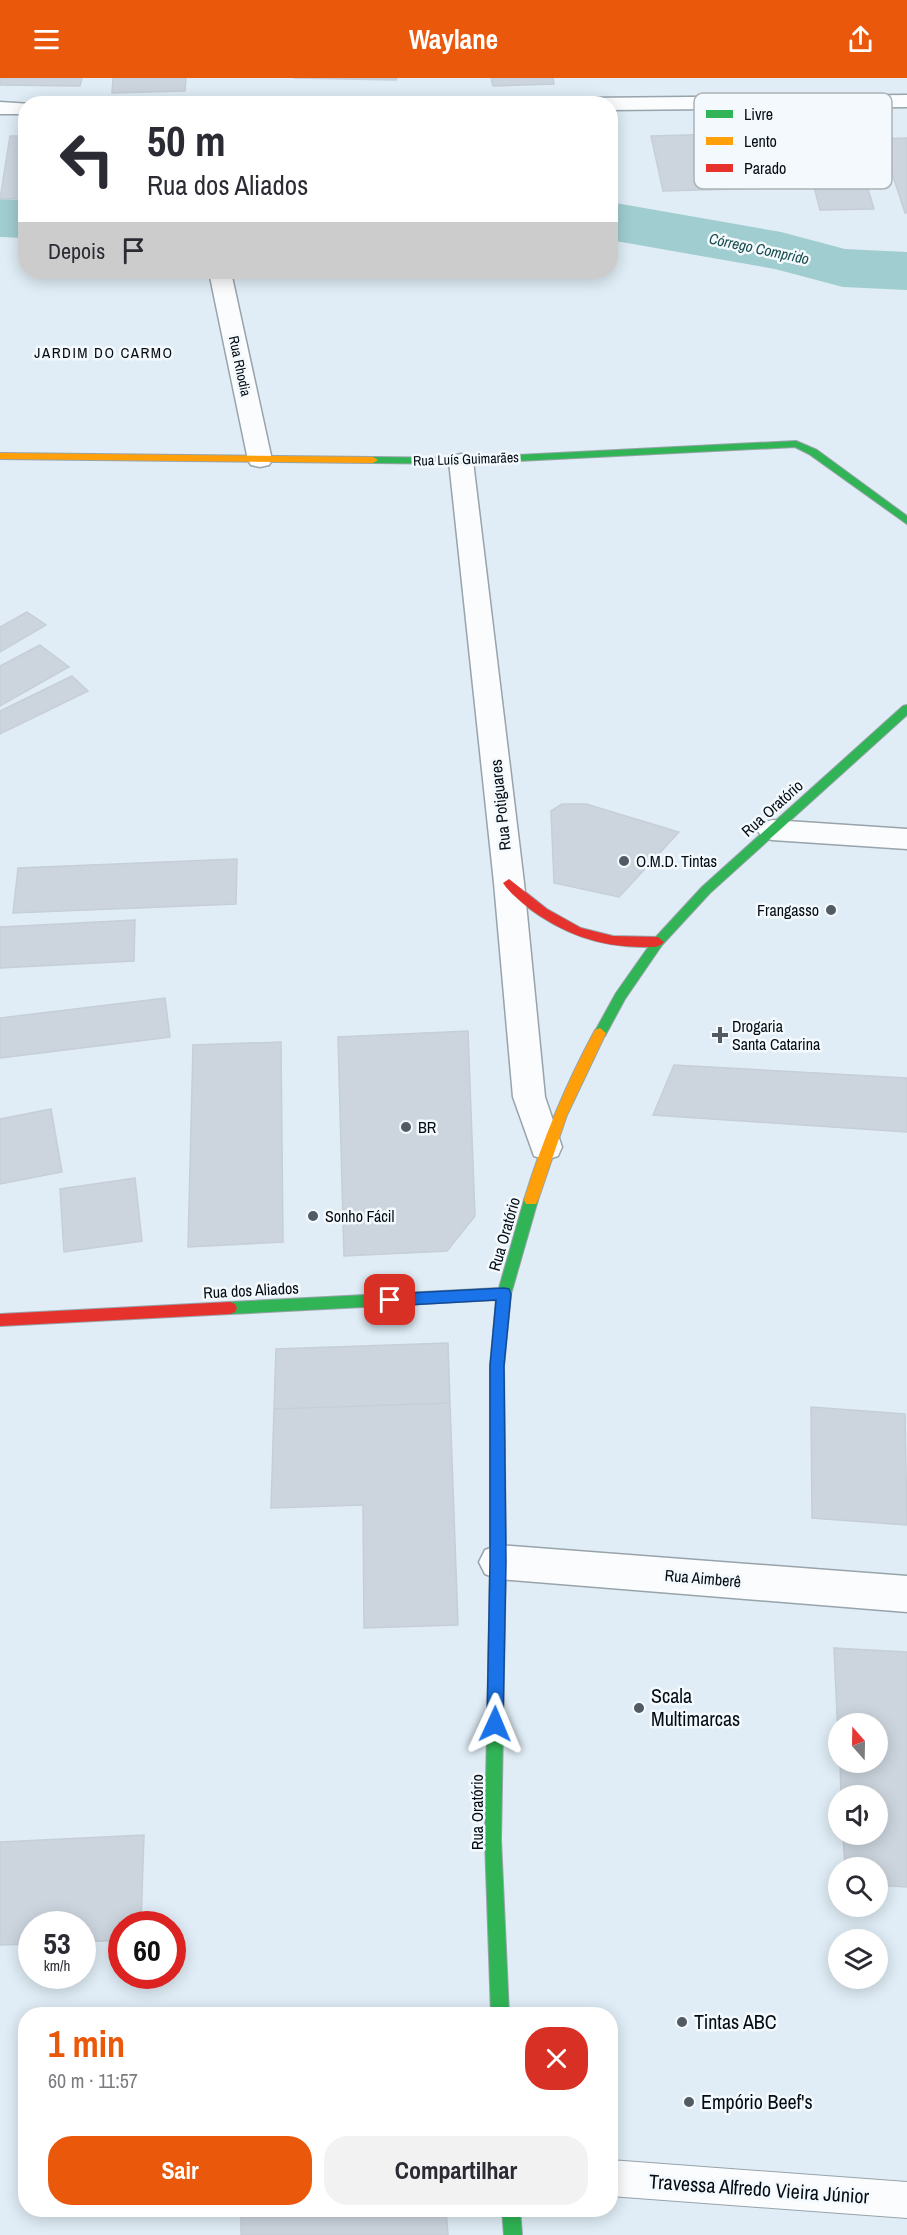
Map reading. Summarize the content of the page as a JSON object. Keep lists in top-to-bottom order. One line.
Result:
{"streets":{"main road":["Rua Luís Guimarães","Rua Oratório","Rua dos Aliados"],"street":["Rua Rhodia","Rua Potiguares","Rua Aimberê"],"lane":["Travessa Alfredo Vieira Júnior"]},"crossings":[["Rua Rhodia","Rua Luís Guimarães"],["Rua Luís Guimarães","Rua Potiguares"],["Rua Potiguares","Rua Oratório"],["Rua Oratório","Rua dos Aliados"],["Rua Oratório","Rua Aimberê"]],"districts":["JARDIM DO CARMO"],"water":["Córrego Comprido"],"places":{"other":["O.M.D. Tintas","Frangasso","BR","Sonho Fácil","Scala Multimarcas","Tintas ABC","Empório Beef's"],"health":["Drogaria Santa Catarina"]},"legend":["Livre","Lento","Parado"],"north":"top","page":{"header":"Waylane","turn":["50 m","Rua dos Aliados"],"then":"Depois","speed":"53 km/h","limit":"60","heading":["1 min","60 m · 11:57"],"buttons":["Sair","Compartilhar"]}}
